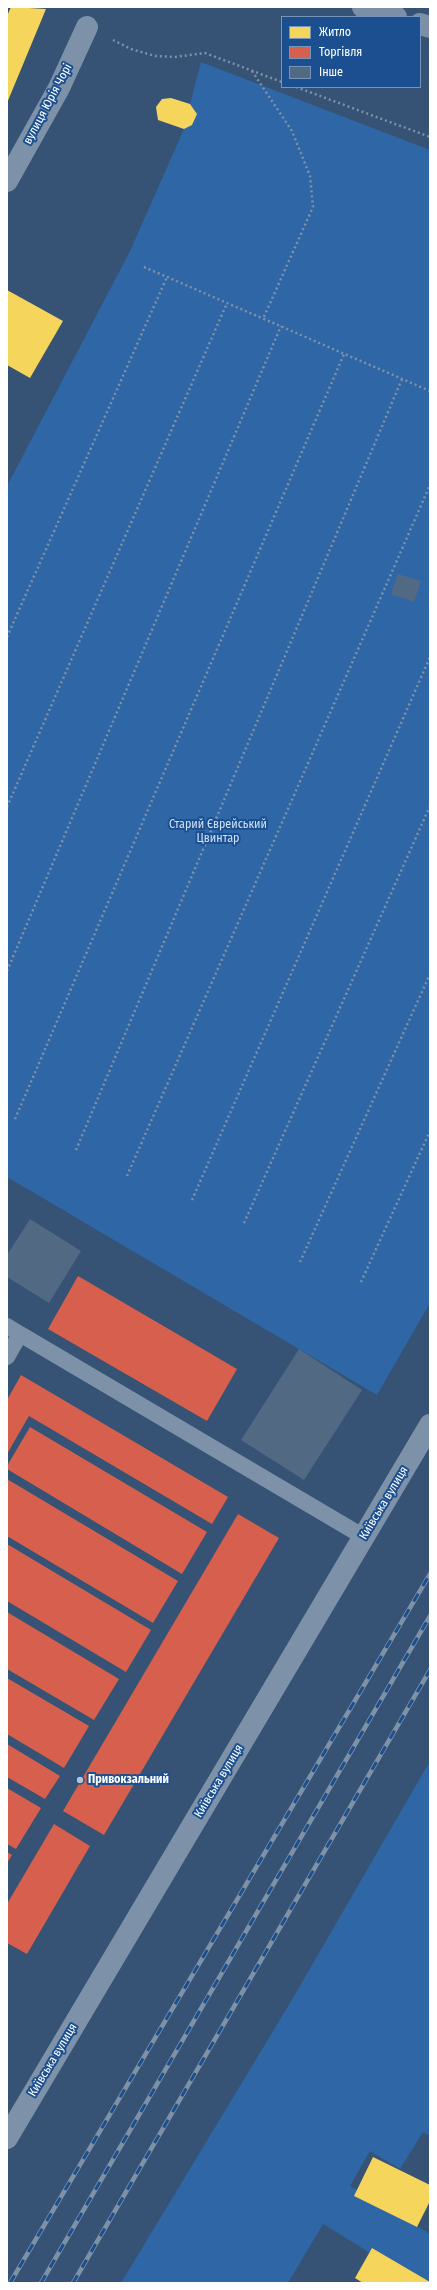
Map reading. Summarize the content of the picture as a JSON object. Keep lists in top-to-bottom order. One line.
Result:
{"streets":{"street":["вулиця Юрія Чорі","Київська вулиця"]},"parks":["Старий Єврейський Цвинтар"],"places":["Привокзальний"],"legend":["Житло","Торгівля","Інше"]}
